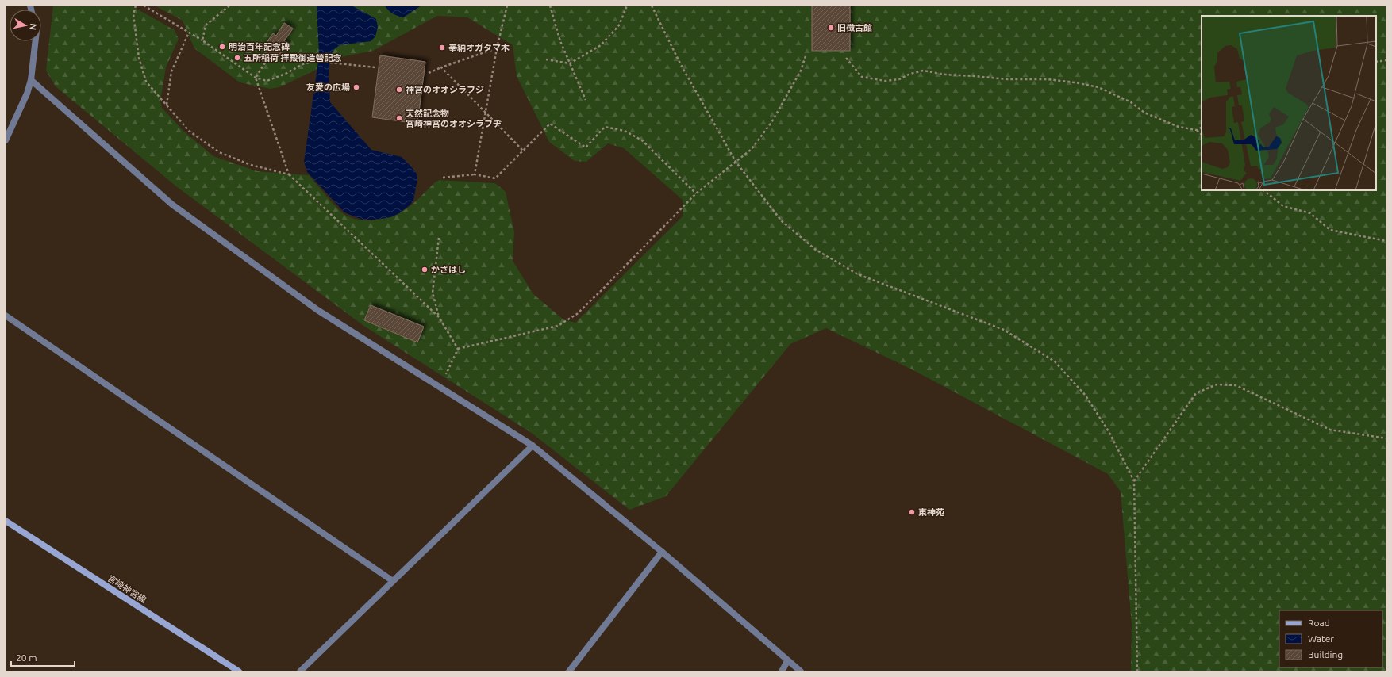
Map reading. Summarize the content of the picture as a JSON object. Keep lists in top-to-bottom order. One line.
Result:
{"streets":{"main road":["宮崎神宮線"]},"places":["旧徴古館","明治百年記念碑","奉納オガタマ木","五所稲荷 拝殿御造營記念","友愛の広場","神宮のオオシラフジ","天然記念物 宮崎神宮のオオシラフヂ","かさはし","東神苑"],"legend":["Road","Water","Building"],"scale_bar":"20 m","north":"right"}
